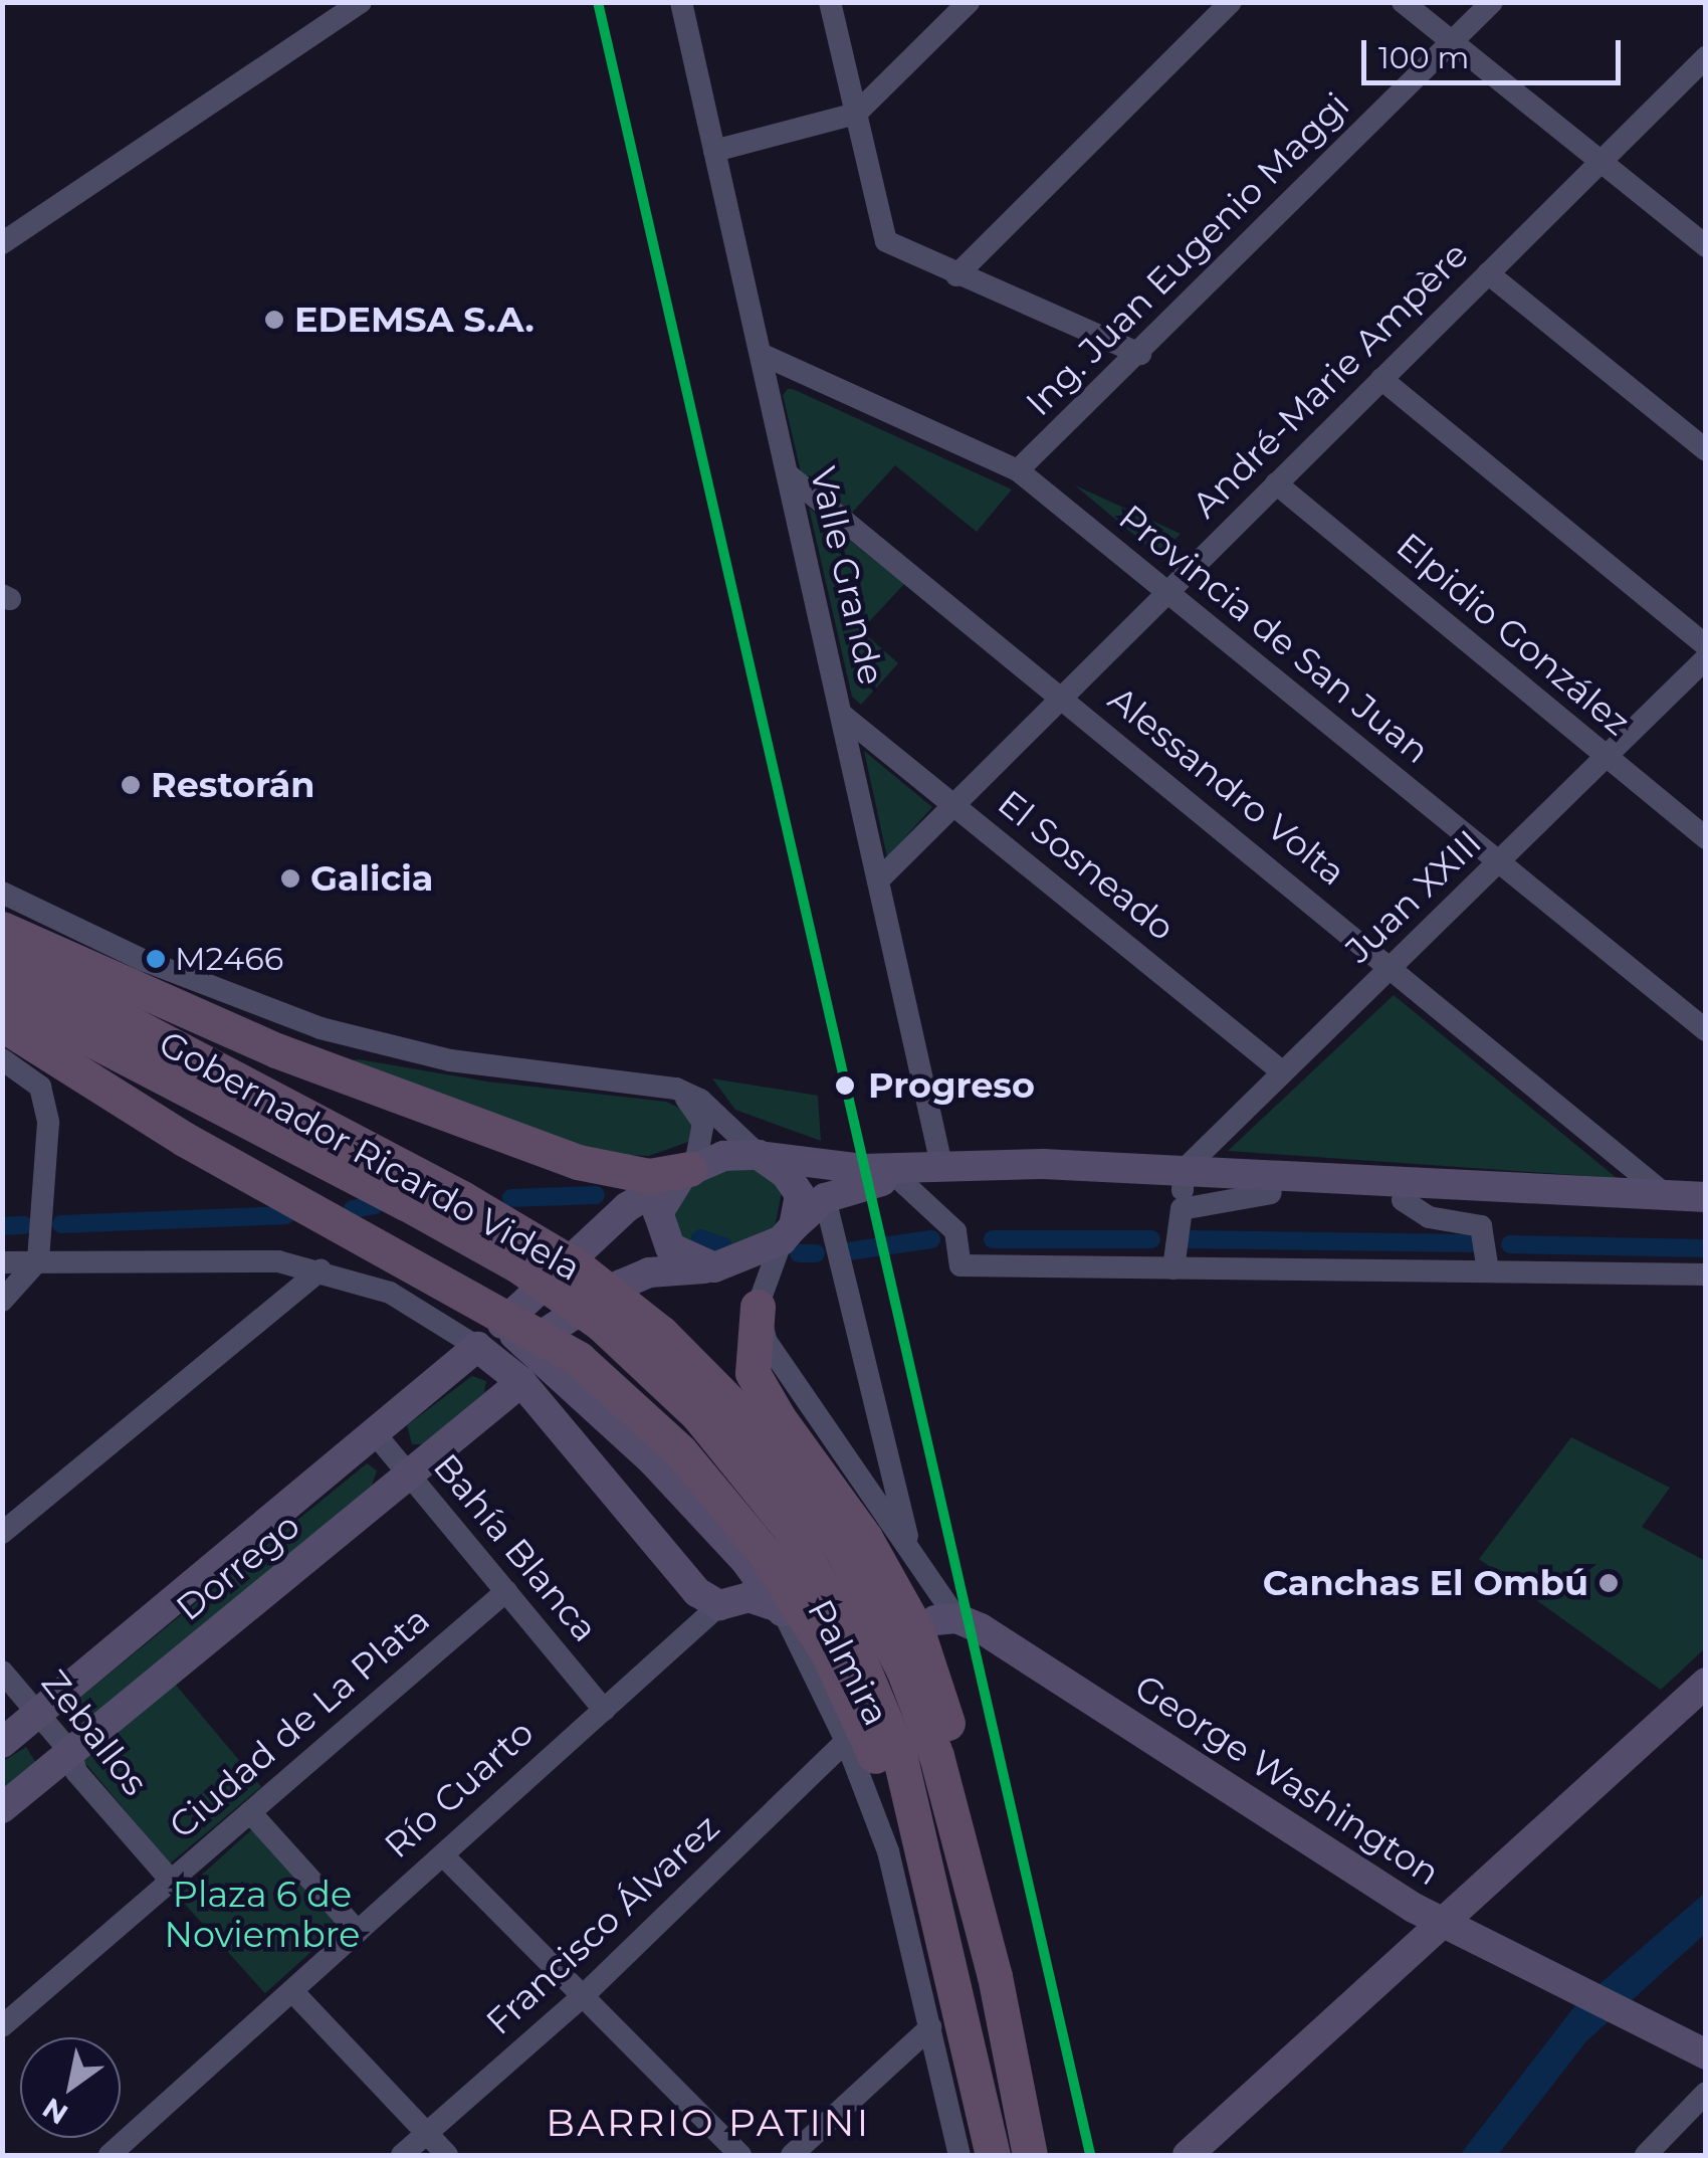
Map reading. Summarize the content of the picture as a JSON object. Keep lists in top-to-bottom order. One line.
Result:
{"streets":{"highway":["Gobernador Ricardo Videla"],"main road":["Dorrego","Palmira","George Washington"],"street":["Ing. Juan Eugenio Maggi","André-Marie Ampère","Valle Grande","Provincia de San Juan","Elpidio González","Alessandro Volta","El Sosneado","Juan XXIII","Bahía Blanca","Ciudad de La Plata","Zeballos","Río Cuarto","Francisco Álvarez"]},"crossings":[["Ing. Juan Eugenio Maggi","Provincia de San Juan"],["André-Marie Ampère","Valle Grande"],["André-Marie Ampère","Provincia de San Juan"],["André-Marie Ampère","Elpidio González"],["André-Marie Ampère","Alessandro Volta"],["André-Marie Ampère","El Sosneado"],["Valle Grande","Provincia de San Juan"],["Valle Grande","Alessandro Volta"],["Valle Grande","El Sosneado"],["Provincia de San Juan","Juan XXIII"],["Elpidio González","Juan XXIII"],["Alessandro Volta","Juan XXIII"],["El Sosneado","Juan XXIII"],["Bahía Blanca","Dorrego"],["Bahía Blanca","Ciudad de La Plata"],["Bahía Blanca","Río Cuarto"],["Dorrego","Zeballos"],["Palmira","Francisco Álvarez"],["Ciudad de La Plata","Zeballos"]],"districts":["BARRIO PATINI"],"parks":["Plaza 6 de Noviembre"],"places":["EDEMSA S.A.","Restorán","Galicia","M2466","Progreso","Canchas El Ombú"],"scale_bar":"100 m","north":"bottom left"}
